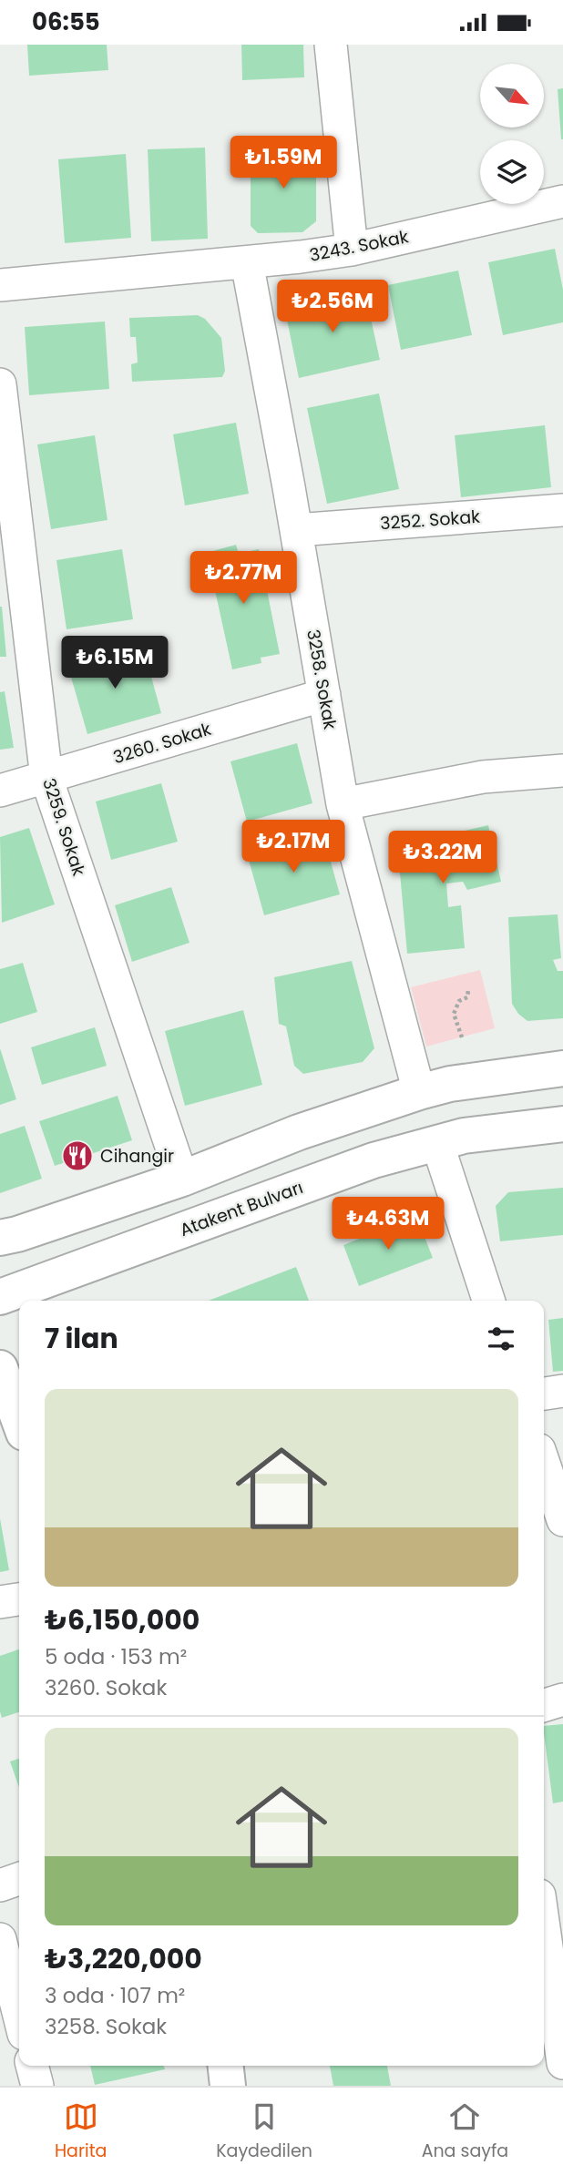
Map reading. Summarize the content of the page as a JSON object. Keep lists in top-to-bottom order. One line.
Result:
{"streets":{"main road":["Atakent Bulvarı"],"street":["3243. Sokak","3252. Sokak","3258. Sokak","3260. Sokak","3259. Sokak"]},"crossings":[["3243. Sokak","3258. Sokak"],["3252. Sokak","3258. Sokak"],["3258. Sokak","3260. Sokak"],["3260. Sokak","3259. Sokak"]],"places":{"restaurant":["Cihangir"]},"north":"bottom right","page":{"status":"06:55","price":["₺1.59M","₺2.56M","₺2.77M","₺6.15M","₺2.17M","₺3.22M","₺4.63M"],"heading":"7 ilan","list":[{"name":"₺6,150,000","note":"5 oda · 153 m² · 3260. Sokak"},{"name":"₺3,220,000","note":"3 oda · 107 m² · 3258. Sokak"}],"tabs":["Harita","Kaydedilen","Ana sayfa"]}}
